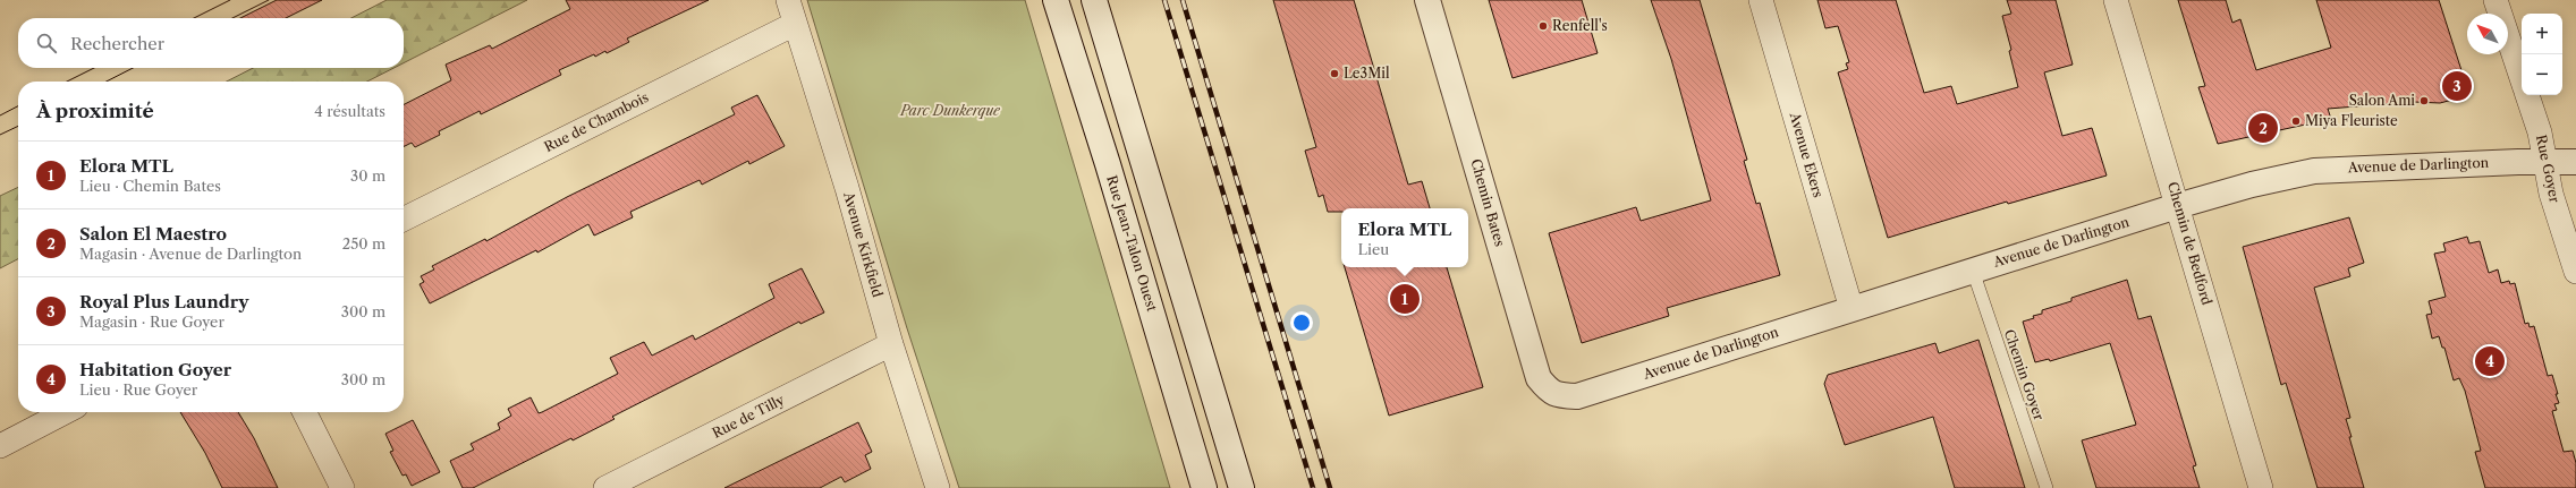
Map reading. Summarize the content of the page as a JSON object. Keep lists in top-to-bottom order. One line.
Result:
{"streets":{"street":["Rue de Chambois","Avenue Ekers","Avenue de Darlington","Rue Goyer","Chemin Bates","Rue Jean-Talon Ouest","Chemin de Bedford","Avenue Kirkfield","Rue de Tilly"],"lane":["Chemin Goyer"]},"crossings":[["Rue de Chambois","Avenue Kirkfield"],["Avenue Ekers","Avenue de Darlington"],["Avenue de Darlington","Rue Goyer"],["Avenue de Darlington","Chemin Bates"],["Avenue de Darlington","Chemin de Bedford"],["Avenue de Darlington","Chemin Goyer"],["Avenue Kirkfield","Rue de Tilly"]],"parks":["Parc Dunkerque"],"places":["Renfell's","Le3Mil","Salon Ami","Miya Fleuriste"],"north":"top left","page":{"map_buttons":["+","−"],"search":"Rechercher","pins":["3","2","1","4"],"heading":["À proximité","4 résultats"],"list":[{"mark":"1","name":"Elora MTL","note":"Lieu · Chemin Bates","value":"30 m"},{"mark":"2","name":"Salon El Maestro","note":"Magasin · Avenue de Darlington","value":"250 m"},{"mark":"3","name":"Royal Plus Laundry","note":"Magasin · Rue Goyer","value":"300 m"},{"mark":"4","name":"Habitation Goyer","note":"Lieu · Rue Goyer","value":"300 m"}],"popup":["Elora MTL","Lieu"]}}
